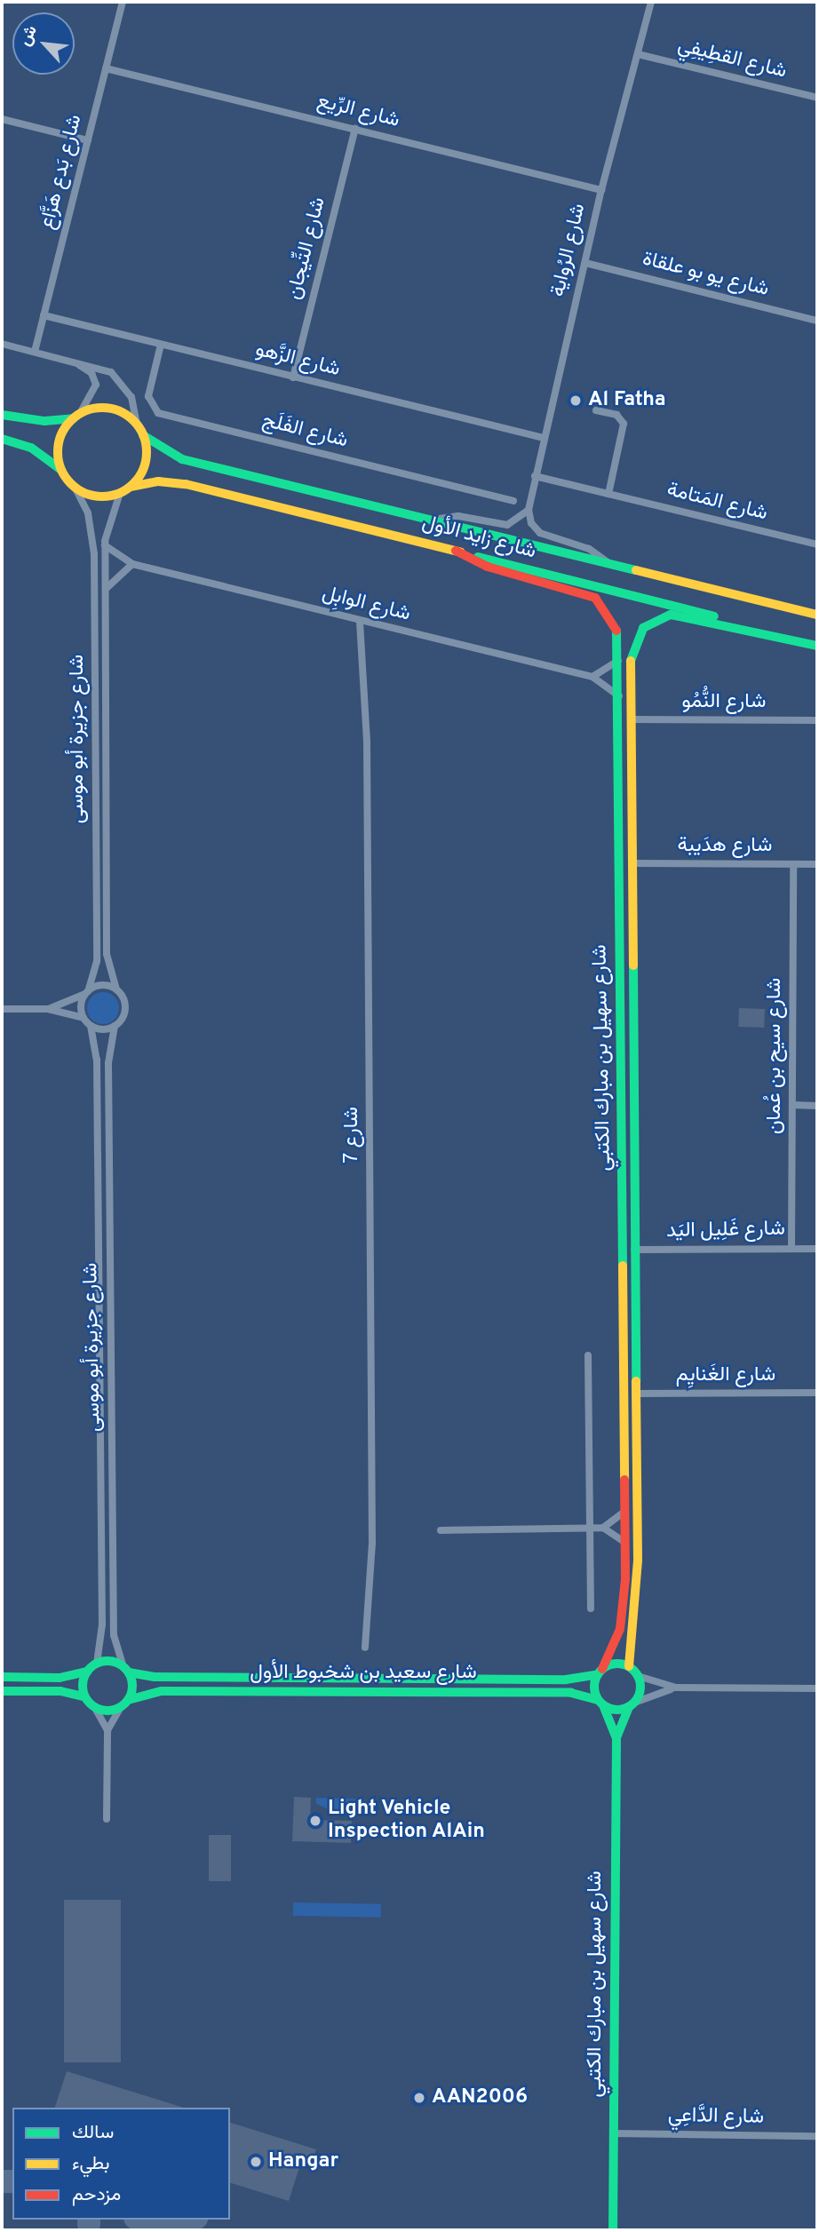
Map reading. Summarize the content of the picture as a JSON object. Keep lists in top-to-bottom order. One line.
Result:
{"streets":{"street":["شارع القطِيفِي","شارع الرِّيع","شارع بَدع هَزَّاع","شارع التِّيجان","شارع الرُواية","شارع يو بو علقاة","شارع الزَّهو","شارع الفَلَج","شارع المَتامة","شارع زايد الأول","شارع الوابِل","شارع النُّمُو","شارع جزيرة أبو موسى","شارع هدَيبة","شارع سيح بن عُمان","شارع سهيل بن مبارك الكتبي","شارع 7","شارع غَلِيل اليَد","شارع الغَنايِم","شارع سعيد بن شخبوط الأول","شارع الدَّاعِي"]},"crossings":[["شارع القطِيفِي","شارع الرُواية"],["شارع الرِّيع","شارع بَدع هَزَّاع"],["شارع الرِّيع","شارع التِّيجان"],["شارع الرِّيع","شارع الرُواية"],["شارع بَدع هَزَّاع","شارع الزَّهو"],["شارع التِّيجان","شارع الزَّهو"],["شارع الرُواية","شارع يو بو علقاة"],["شارع الرُواية","شارع الزَّهو"],["شارع الرُواية","شارع المَتامة"],["شارع الزَّهو","شارع الفَلَج"],["شارع زايد الأول","شارع جزيرة أبو موسى"],["شارع زايد الأول","شارع سهيل بن مبارك الكتبي"],["شارع الوابِل","شارع جزيرة أبو موسى"],["شارع الوابِل","شارع سهيل بن مبارك الكتبي"],["شارع الوابِل","شارع 7"],["شارع النُّمُو","شارع سهيل بن مبارك الكتبي"],["شارع جزيرة أبو موسى","شارع سعيد بن شخبوط الأول"],["شارع هدَيبة","شارع سيح بن عُمان"],["شارع هدَيبة","شارع سهيل بن مبارك الكتبي"],["شارع سيح بن عُمان","شارع غَلِيل اليَد"],["شارع سهيل بن مبارك الكتبي","شارع غَلِيل اليَد"],["شارع سهيل بن مبارك الكتبي","شارع الغَنايِم"],["شارع سهيل بن مبارك الكتبي","شارع سعيد بن شخبوط الأول"],["شارع سهيل بن مبارك الكتبي","شارع الدَّاعِي"]],"places":["Al Fatha","Light Vehicle Inspection AlAin","AAN2006","Hangar"],"legend":["سالك","بطيء","مزدحم"],"north":"top left"}
